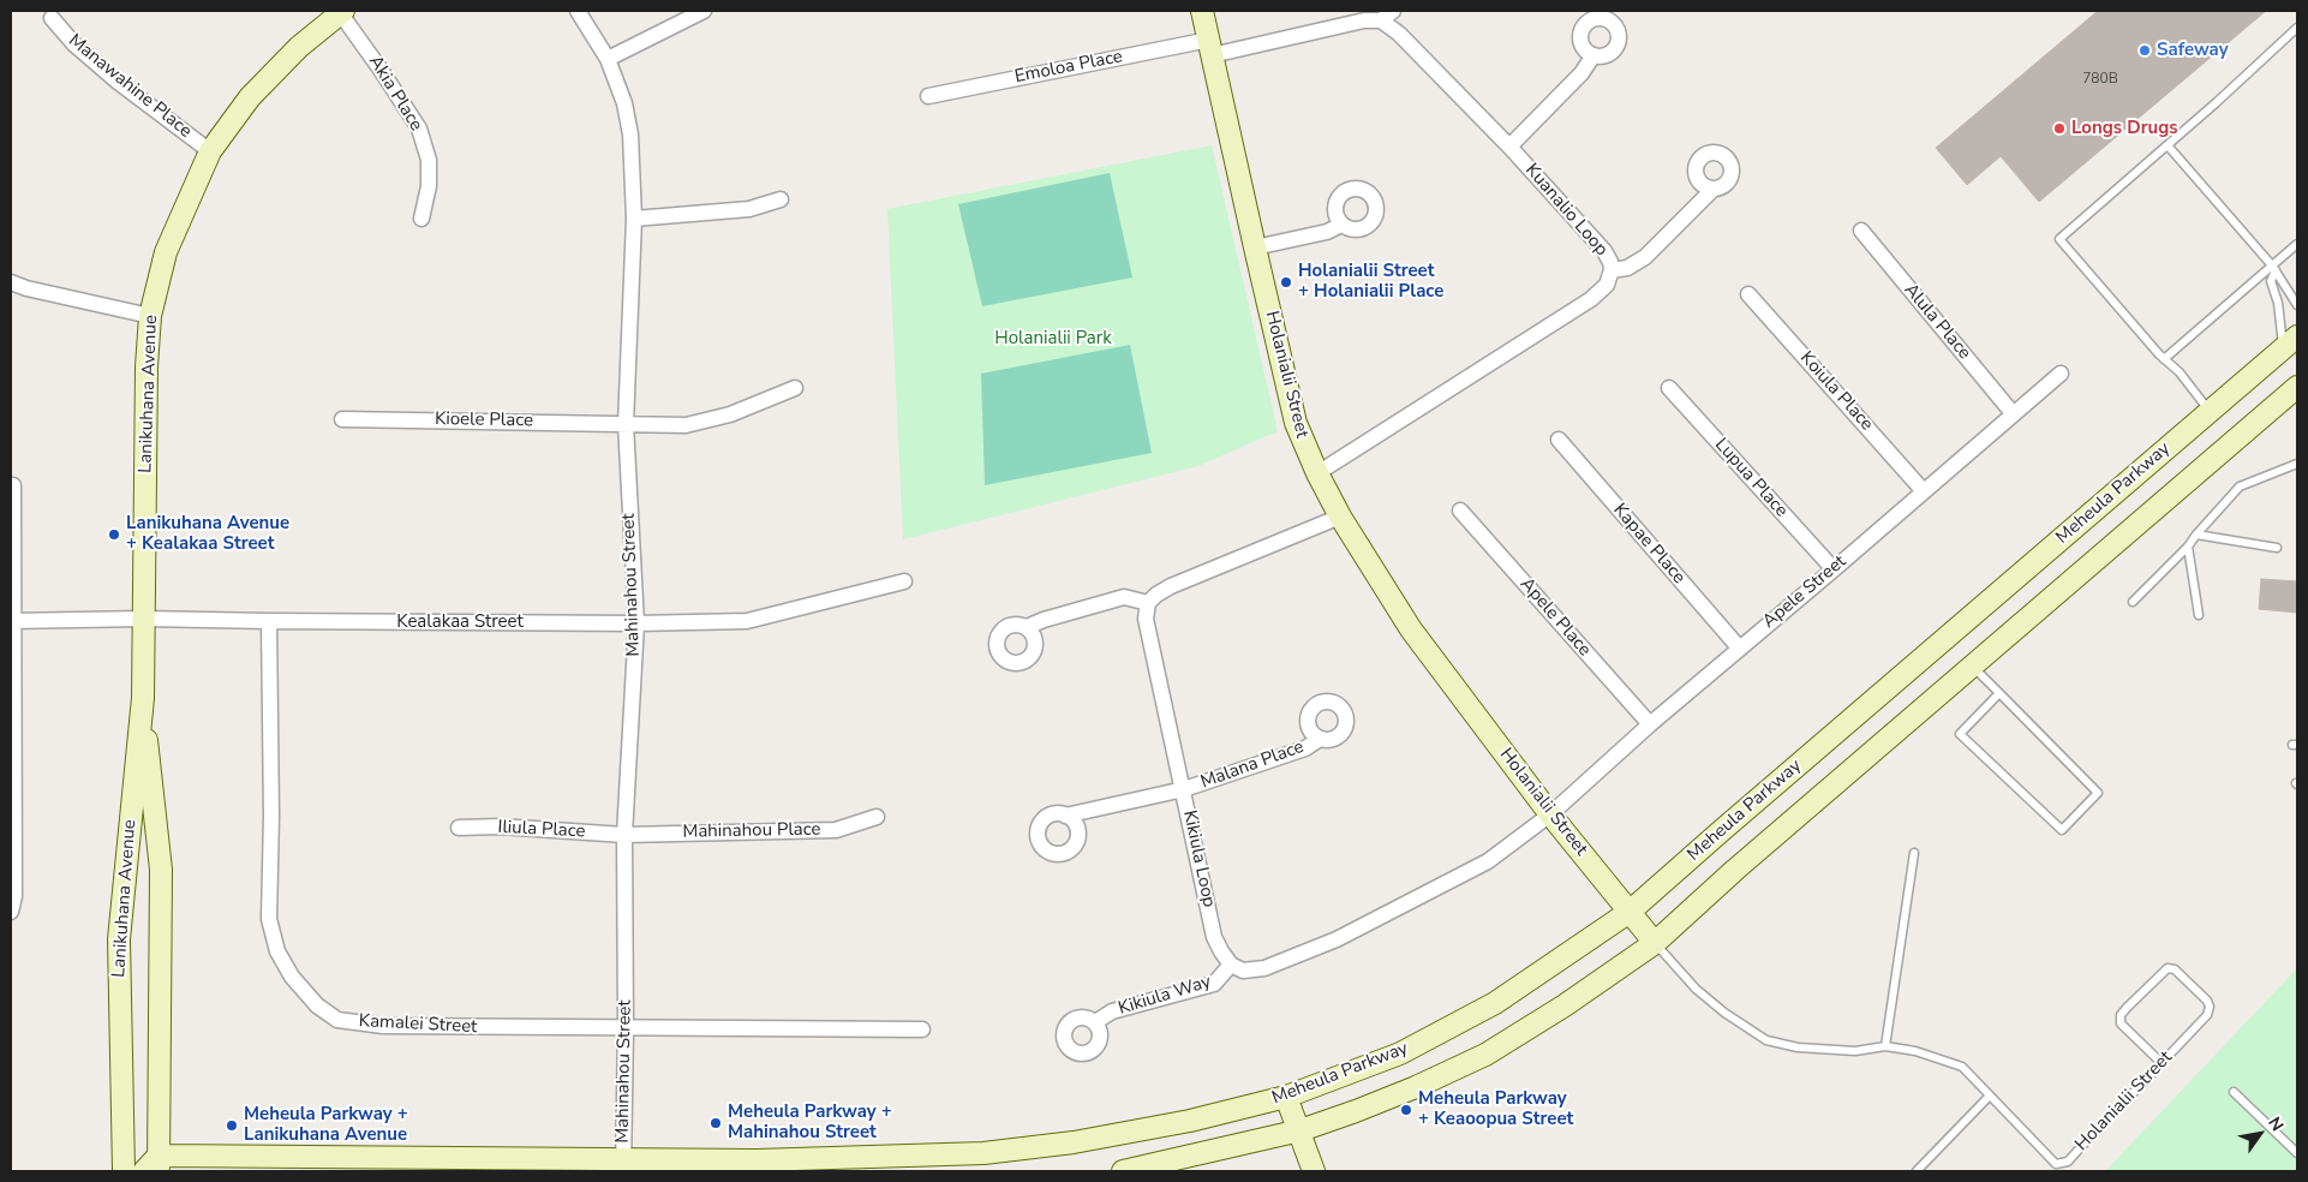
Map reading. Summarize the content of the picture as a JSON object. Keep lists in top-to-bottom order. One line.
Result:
{"streets":{"street":["Emoloa Place","Manawahine Place","Akia Place","Kuanalio Loop","Alula Place","Holanialii Street","Koiula Place","Lanikuhana Avenue","Kioele Place","Lupua Place","Meheula Parkway","Kapae Place","Mahinahou Street","Apele Street","Apele Place","Kealakaa Street","Malana Place","Iliula Place","Mahinahou Place","Kikiula Loop","Kikiula Way","Kamalei Street"]},"crossings":[["Emoloa Place","Kuanalio Loop"],["Emoloa Place","Holanialii Street"],["Manawahine Place","Lanikuhana Avenue"],["Akia Place","Lanikuhana Avenue"],["Kuanalio Loop","Holanialii Street"],["Alula Place","Apele Street"],["Holanialii Street","Meheula Parkway"],["Holanialii Street","Apele Street"],["Koiula Place","Apele Street"],["Lanikuhana Avenue","Meheula Parkway"],["Lanikuhana Avenue","Kealakaa Street"],["Kioele Place","Mahinahou Street"],["Lupua Place","Apele Street"],["Meheula Parkway","Mahinahou Street"],["Kapae Place","Apele Street"],["Mahinahou Street","Kealakaa Street"],["Mahinahou Street","Iliula Place"],["Mahinahou Street","Mahinahou Place"],["Mahinahou Street","Kamalei Street"],["Apele Street","Apele Place"],["Kealakaa Street","Kamalei Street"],["Malana Place","Kikiula Loop"],["Iliula Place","Mahinahou Place"],["Kikiula Loop","Kikiula Way"]],"parks":["Holanialii Park"],"places":["Safeway","Longs Drugs","Holanialii Street + Holanialii Place","Lanikuhana Avenue + Kealakaa Street","Meheula Parkway + Keaoopua Street","Meheula Parkway + Mahinahou Street","Meheula Parkway + Lanikuhana Avenue"],"house_numbers":["780B"],"north":"top right"}
